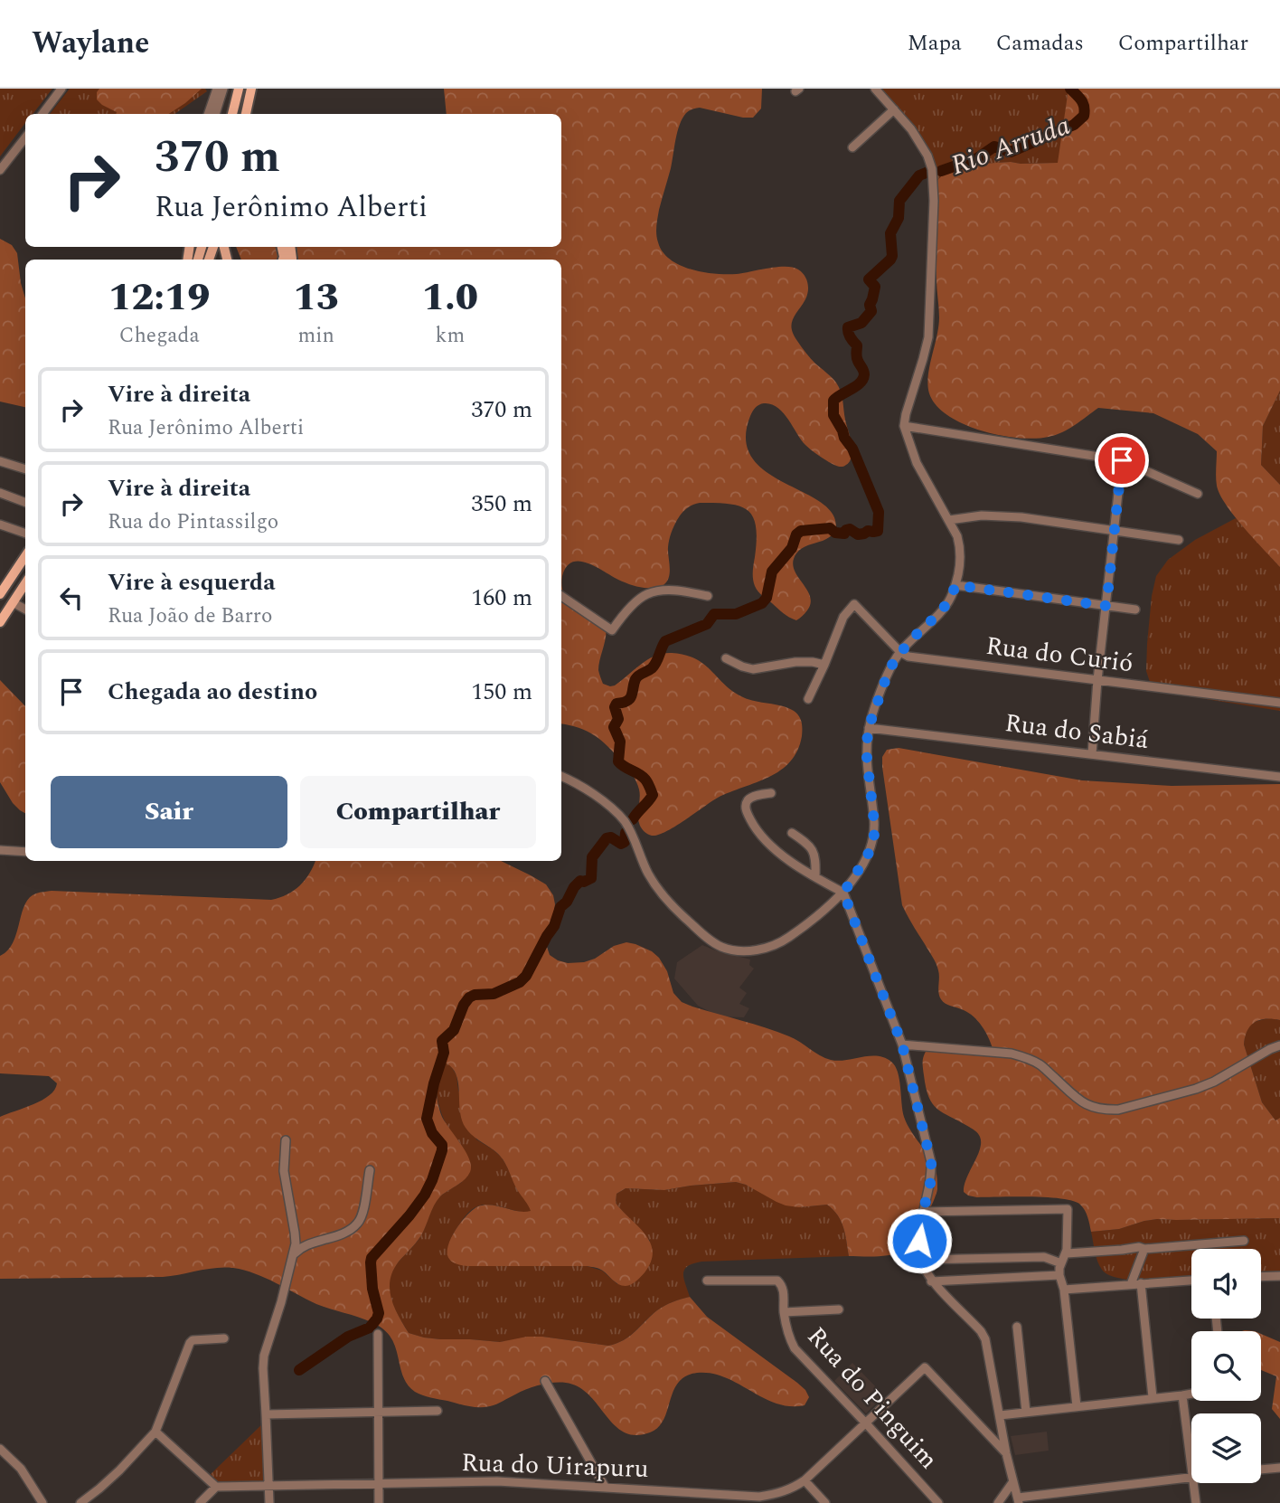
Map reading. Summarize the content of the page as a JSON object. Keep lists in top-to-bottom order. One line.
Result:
{"streets":{"street":["Rua do Curió","Rua do Sabiá","Rua do Pinguim","Rua do Uirapuru"]},"crossings":[["Rua do Pinguim","Rua do Uirapuru"]],"water":["Rio Arruda"],"page":{"header":"Waylane","nav":["Mapa","Camadas","Compartilhar"],"turn":["370 m","Rua Jerônimo Alberti"],"eta":["12:19","Chegada","13","min","1.0","km"],"list":[{"name":"Vire à direita","note":"Rua Jerônimo Alberti","value":"370 m"},{"name":"Vire à direita","note":"Rua do Pintassilgo","value":"350 m"},{"name":"Vire à esquerda","note":"Rua João de Barro","value":"160 m"},{"name":"Chegada ao destino","value":"150 m"}],"buttons":["Sair","Compartilhar"]}}
